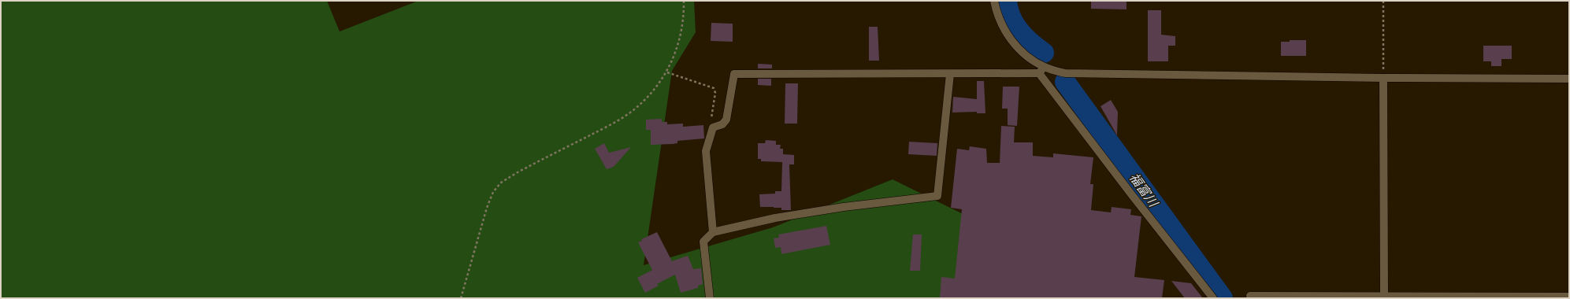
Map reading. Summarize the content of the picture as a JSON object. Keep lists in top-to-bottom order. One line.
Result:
{"water":["福富川"]}
